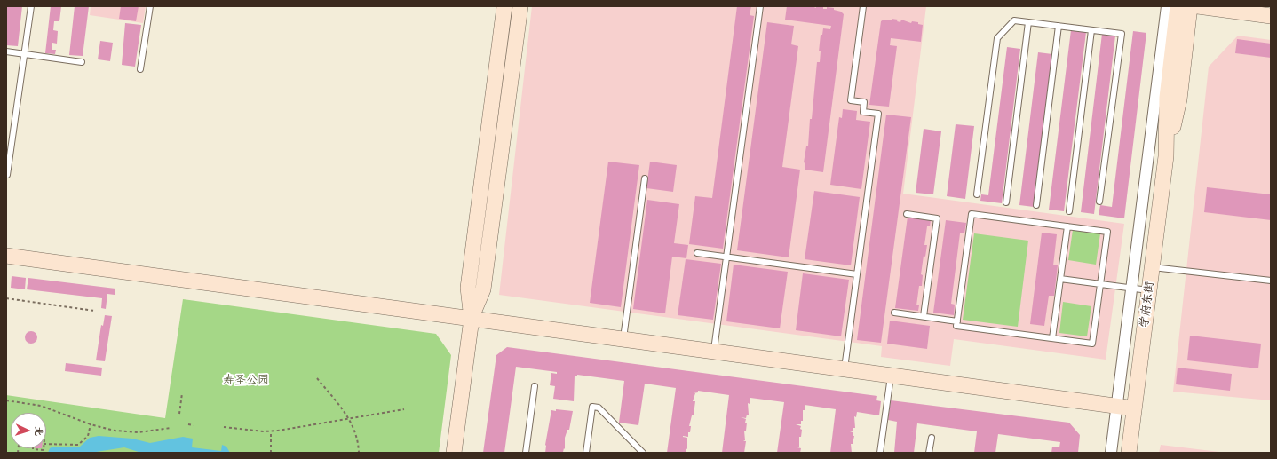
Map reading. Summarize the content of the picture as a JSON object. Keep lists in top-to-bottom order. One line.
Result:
{"streets":{"street":["学府东街"]},"parks":["寿圣公园"],"north":"right"}
